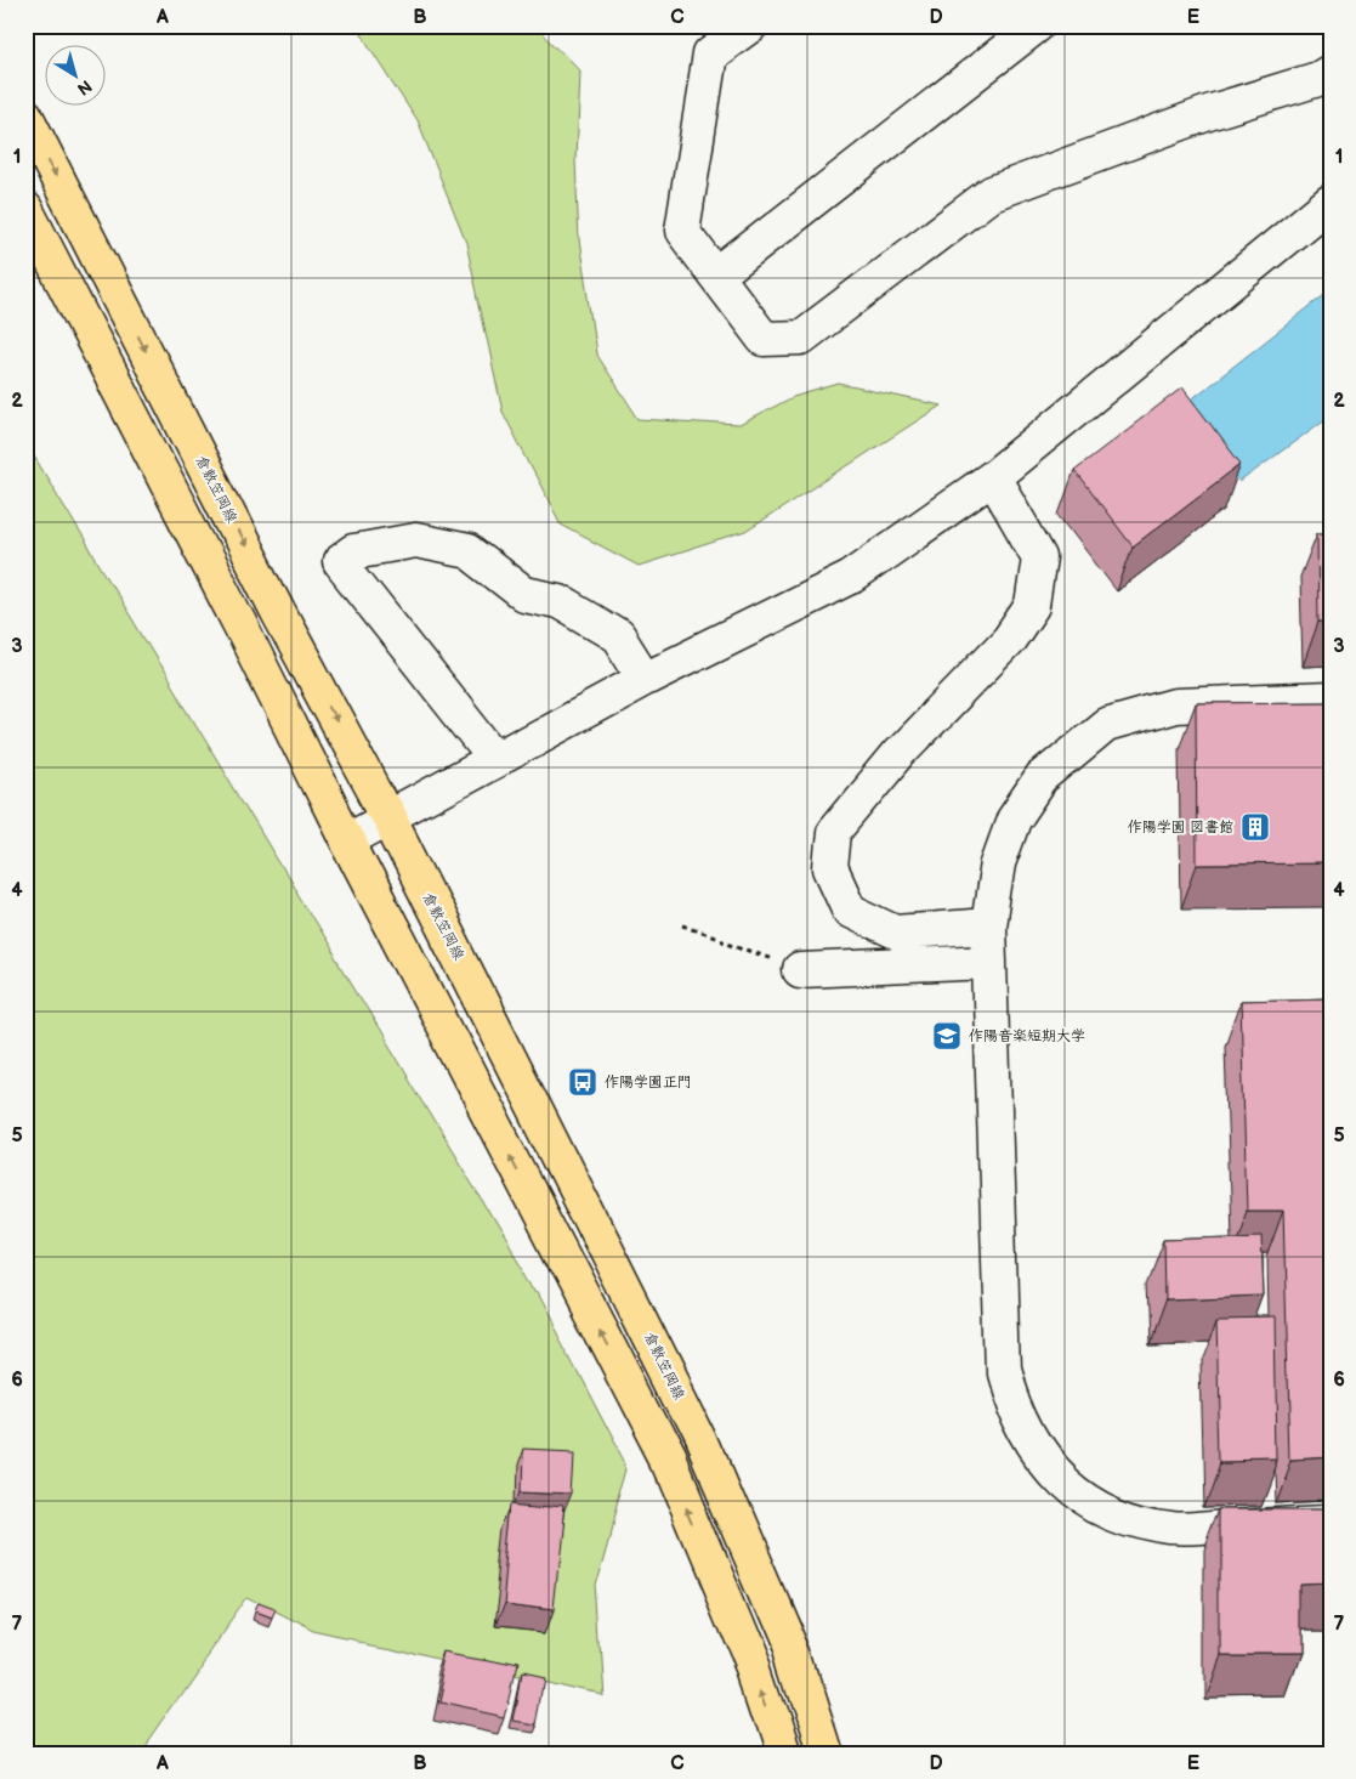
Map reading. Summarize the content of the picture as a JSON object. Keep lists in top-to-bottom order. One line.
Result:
{"streets":{"main road":["倉敷笠岡線"]},"places":{"building":["作陽学園 図書館"],"school or university":["作陽音楽短期大学"],"bus stop":["作陽学園正門"]},"north":"bottom right","grid":{"columns":["A","B","C","D","E"],"rows":["1","2","3","4","5","6","7"]}}
